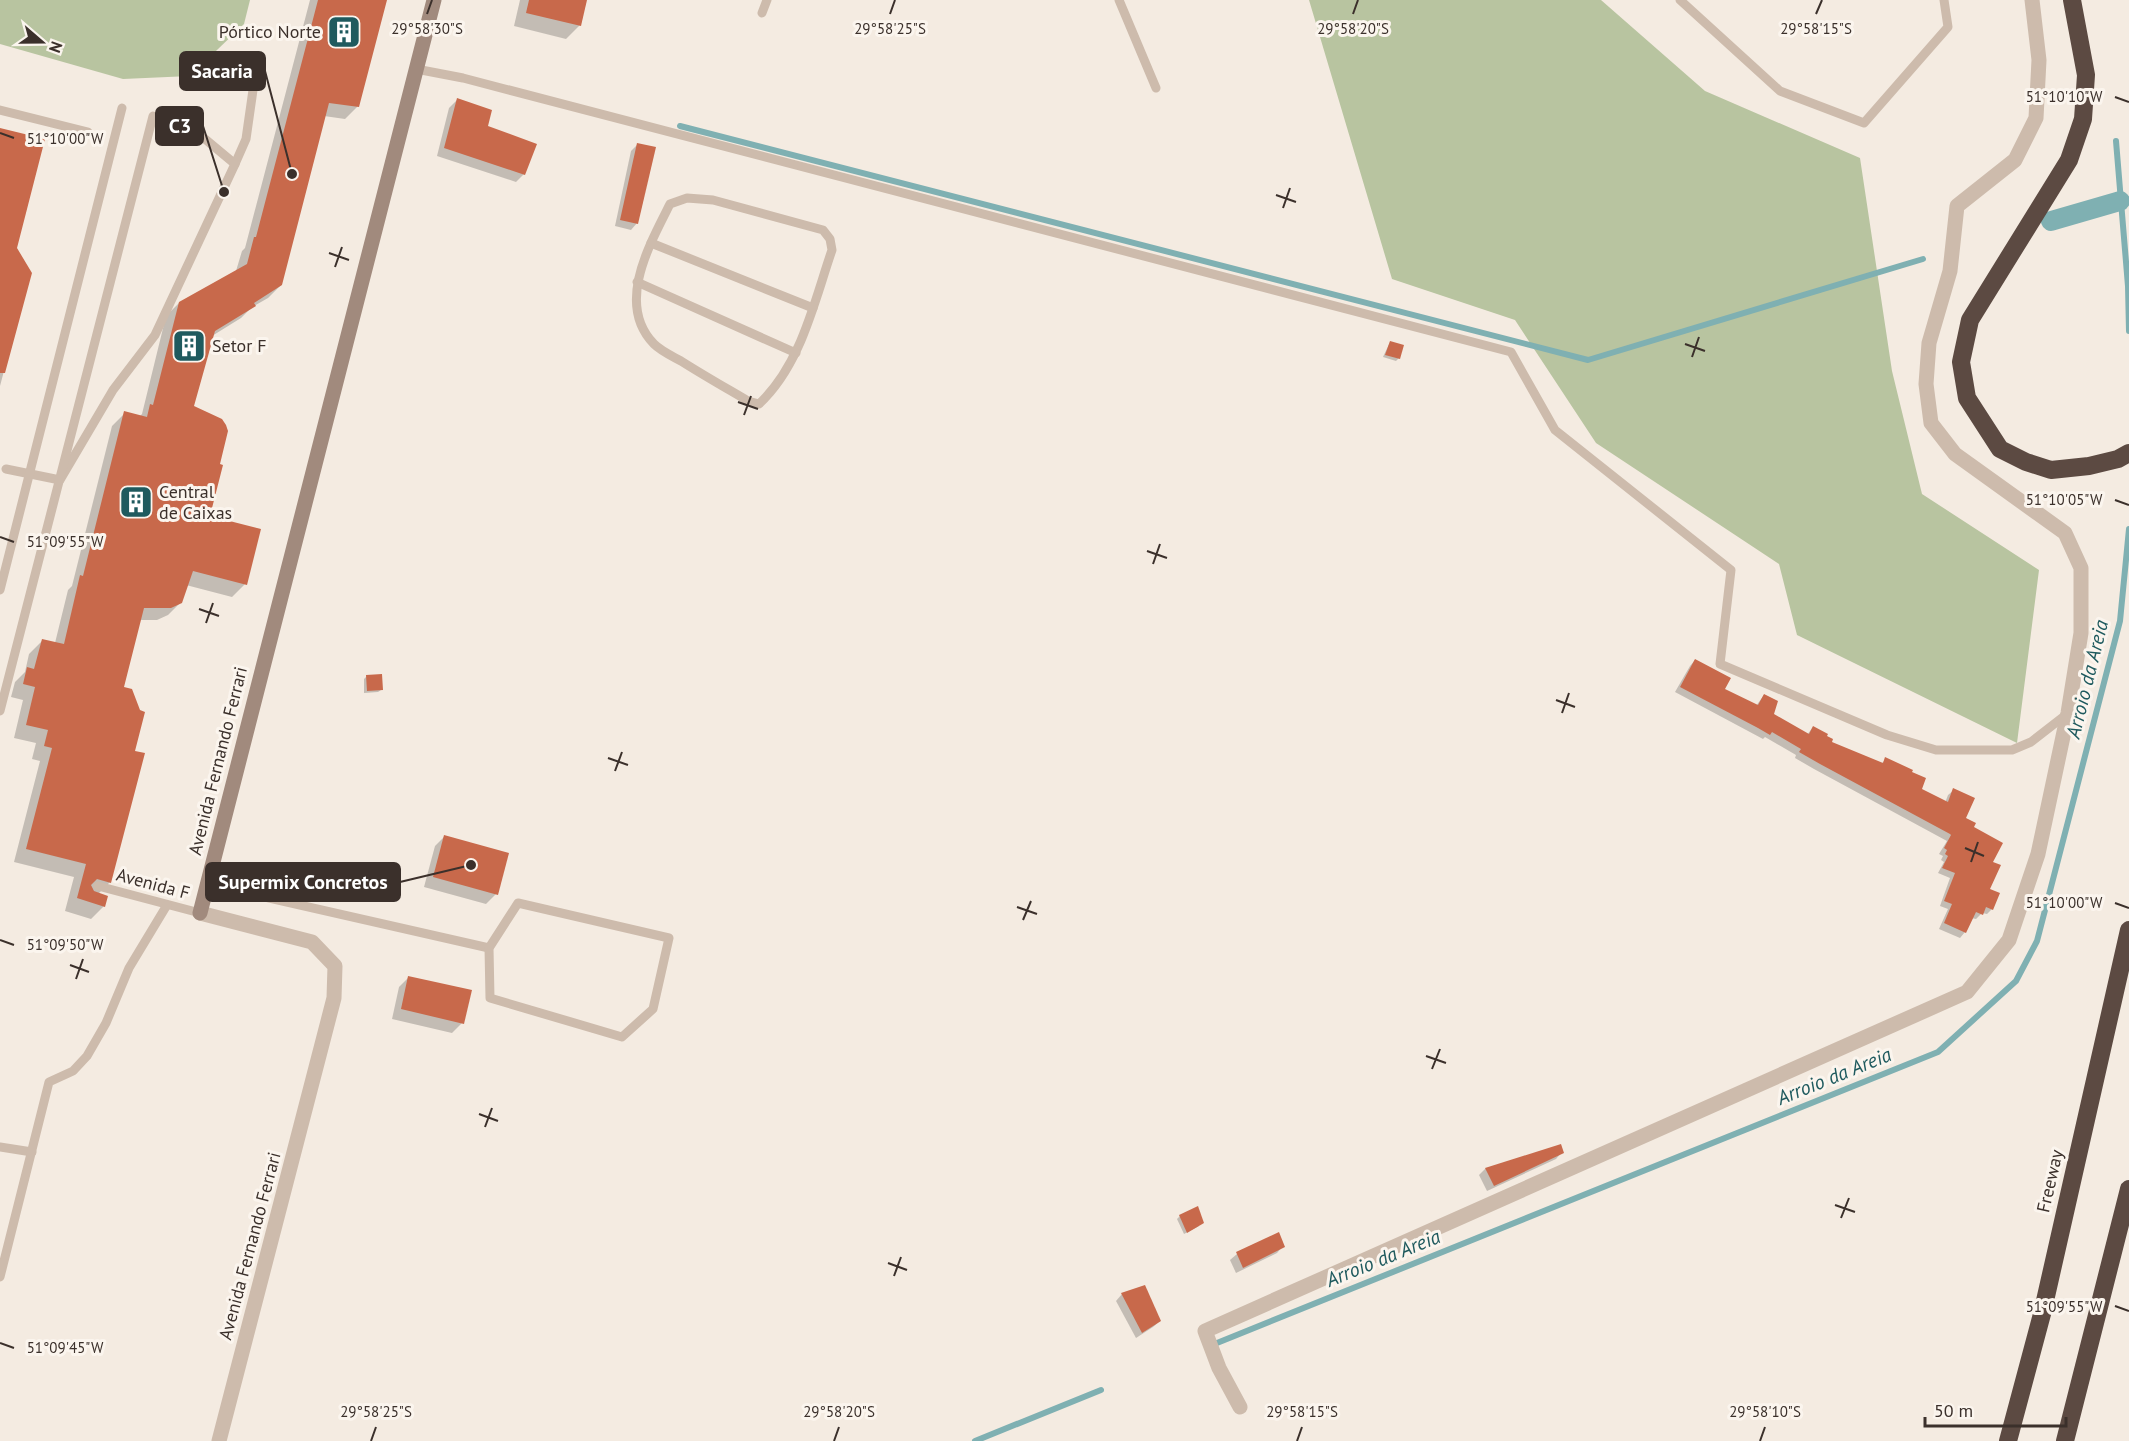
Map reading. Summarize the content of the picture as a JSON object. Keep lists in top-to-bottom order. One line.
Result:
{"streets":{"highway":["Freeway"],"street":["Avenida Fernando Ferrari"],"lane":["Avenida F"]},"crossings":[["Avenida Fernando Ferrari","Avenida F"]],"water":["Arroio da Areia"],"places":{"building":["Pórtico Norte","Setor F","Central de Caixas"],"other":["Sacaria","C3","Supermix Concretos"]},"scale_bar":"50 m","north":"right","coordinates":["29°58'25\"S","29°58'30\"S","29°58'20\"S","29°58'15\"S","51°10'10\"W","51°10'00\"W","51°10'05\"W","51°09'55\"W","51°09'50\"W","51°09'45\"W","29°58'10\"S"]}
